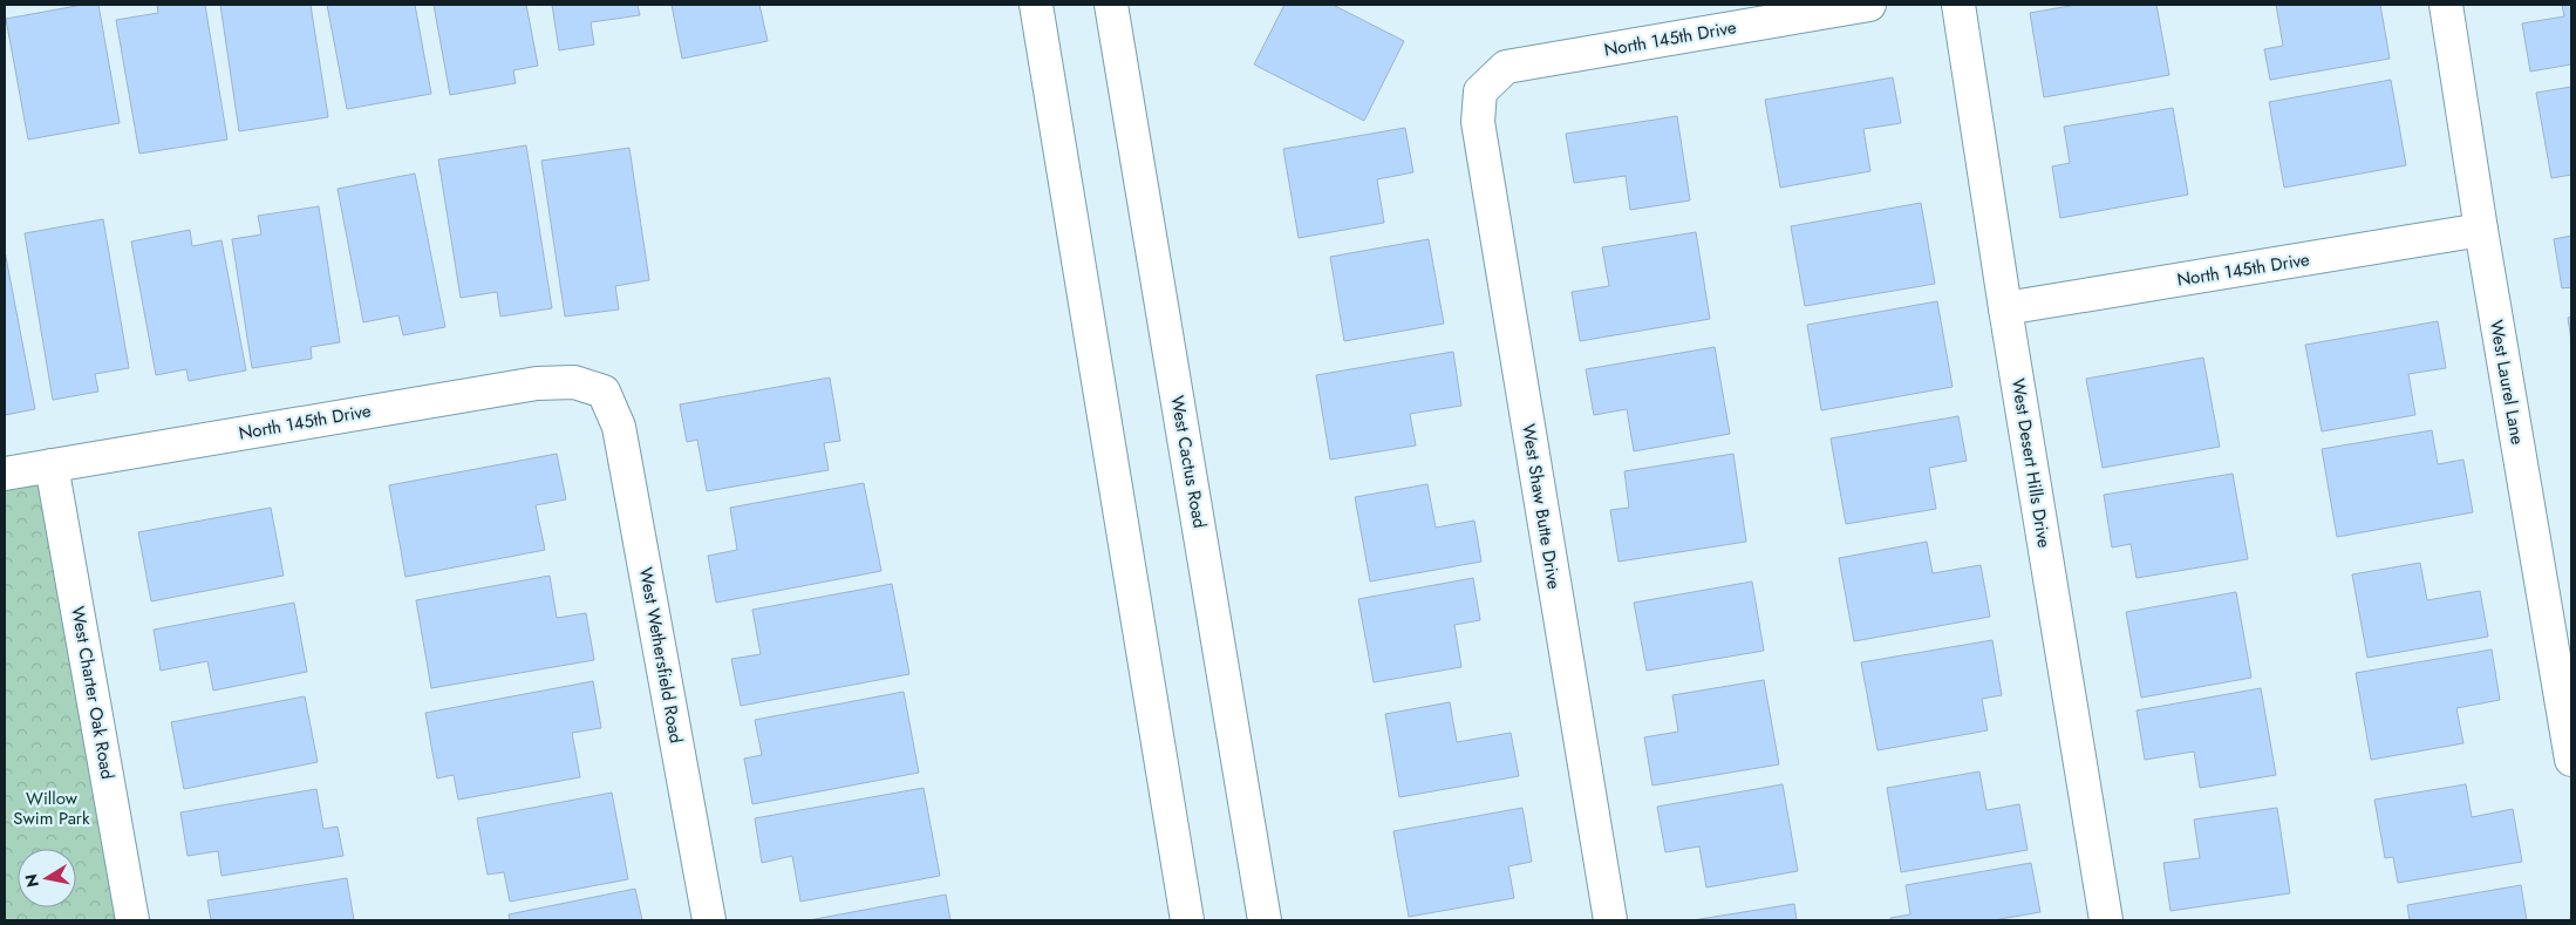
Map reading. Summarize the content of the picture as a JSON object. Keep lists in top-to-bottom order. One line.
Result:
{"streets":{"street":["North 145th Drive","West Laurel Lane","West Cactus Road","West Desert Hills Drive","West Shaw Butte Drive","West Wethersfield Road","West Charter Oak Road"]},"crossings":[["North 145th Drive","West Laurel Lane"],["North 145th Drive","West Desert Hills Drive"],["North 145th Drive","West Shaw Butte Drive"],["North 145th Drive","West Wethersfield Road"],["North 145th Drive","West Charter Oak Road"]],"parks":["Willow Swim Park"],"north":"left"}
